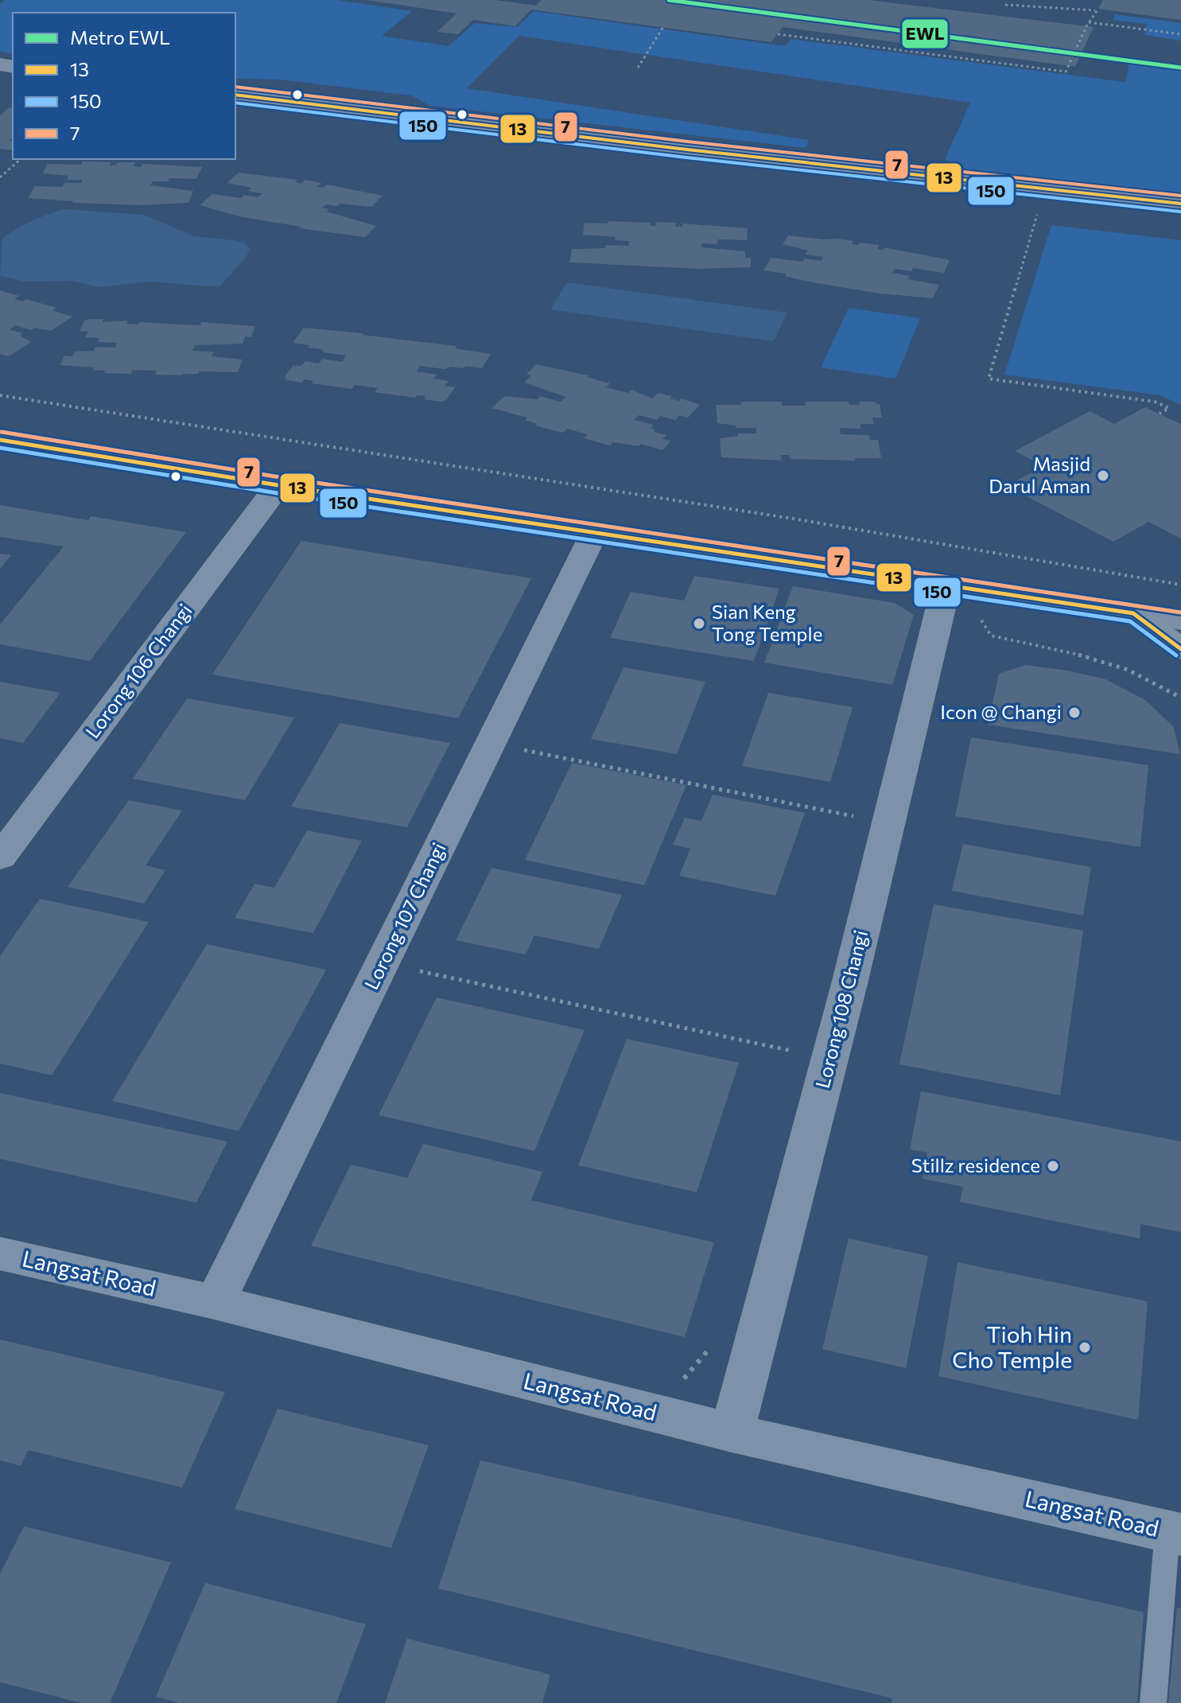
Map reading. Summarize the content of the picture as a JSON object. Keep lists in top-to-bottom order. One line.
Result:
{"streets":{"street":["Lorong 106 Changi","Lorong 107 Changi","Lorong 108 Changi","Langsat Road"]},"crossings":[["Lorong 107 Changi","Langsat Road"],["Lorong 108 Changi","Langsat Road"]],"places":["Masjid Darul Aman","Sian Keng Tong Temple","Icon @ Changi","Stillz residence","Tioh Hin Cho Temple"],"lines":["metro line EWL","transit line 7","transit line 13","transit line 150"],"legend":["Metro EWL","13","150","7"]}
